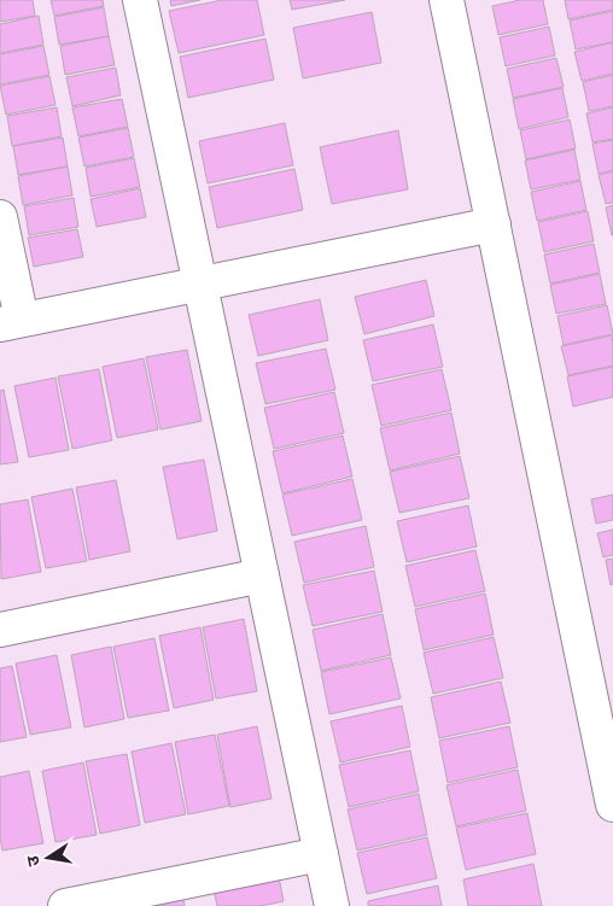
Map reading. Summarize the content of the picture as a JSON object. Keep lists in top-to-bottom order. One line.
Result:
{"north":"left"}
